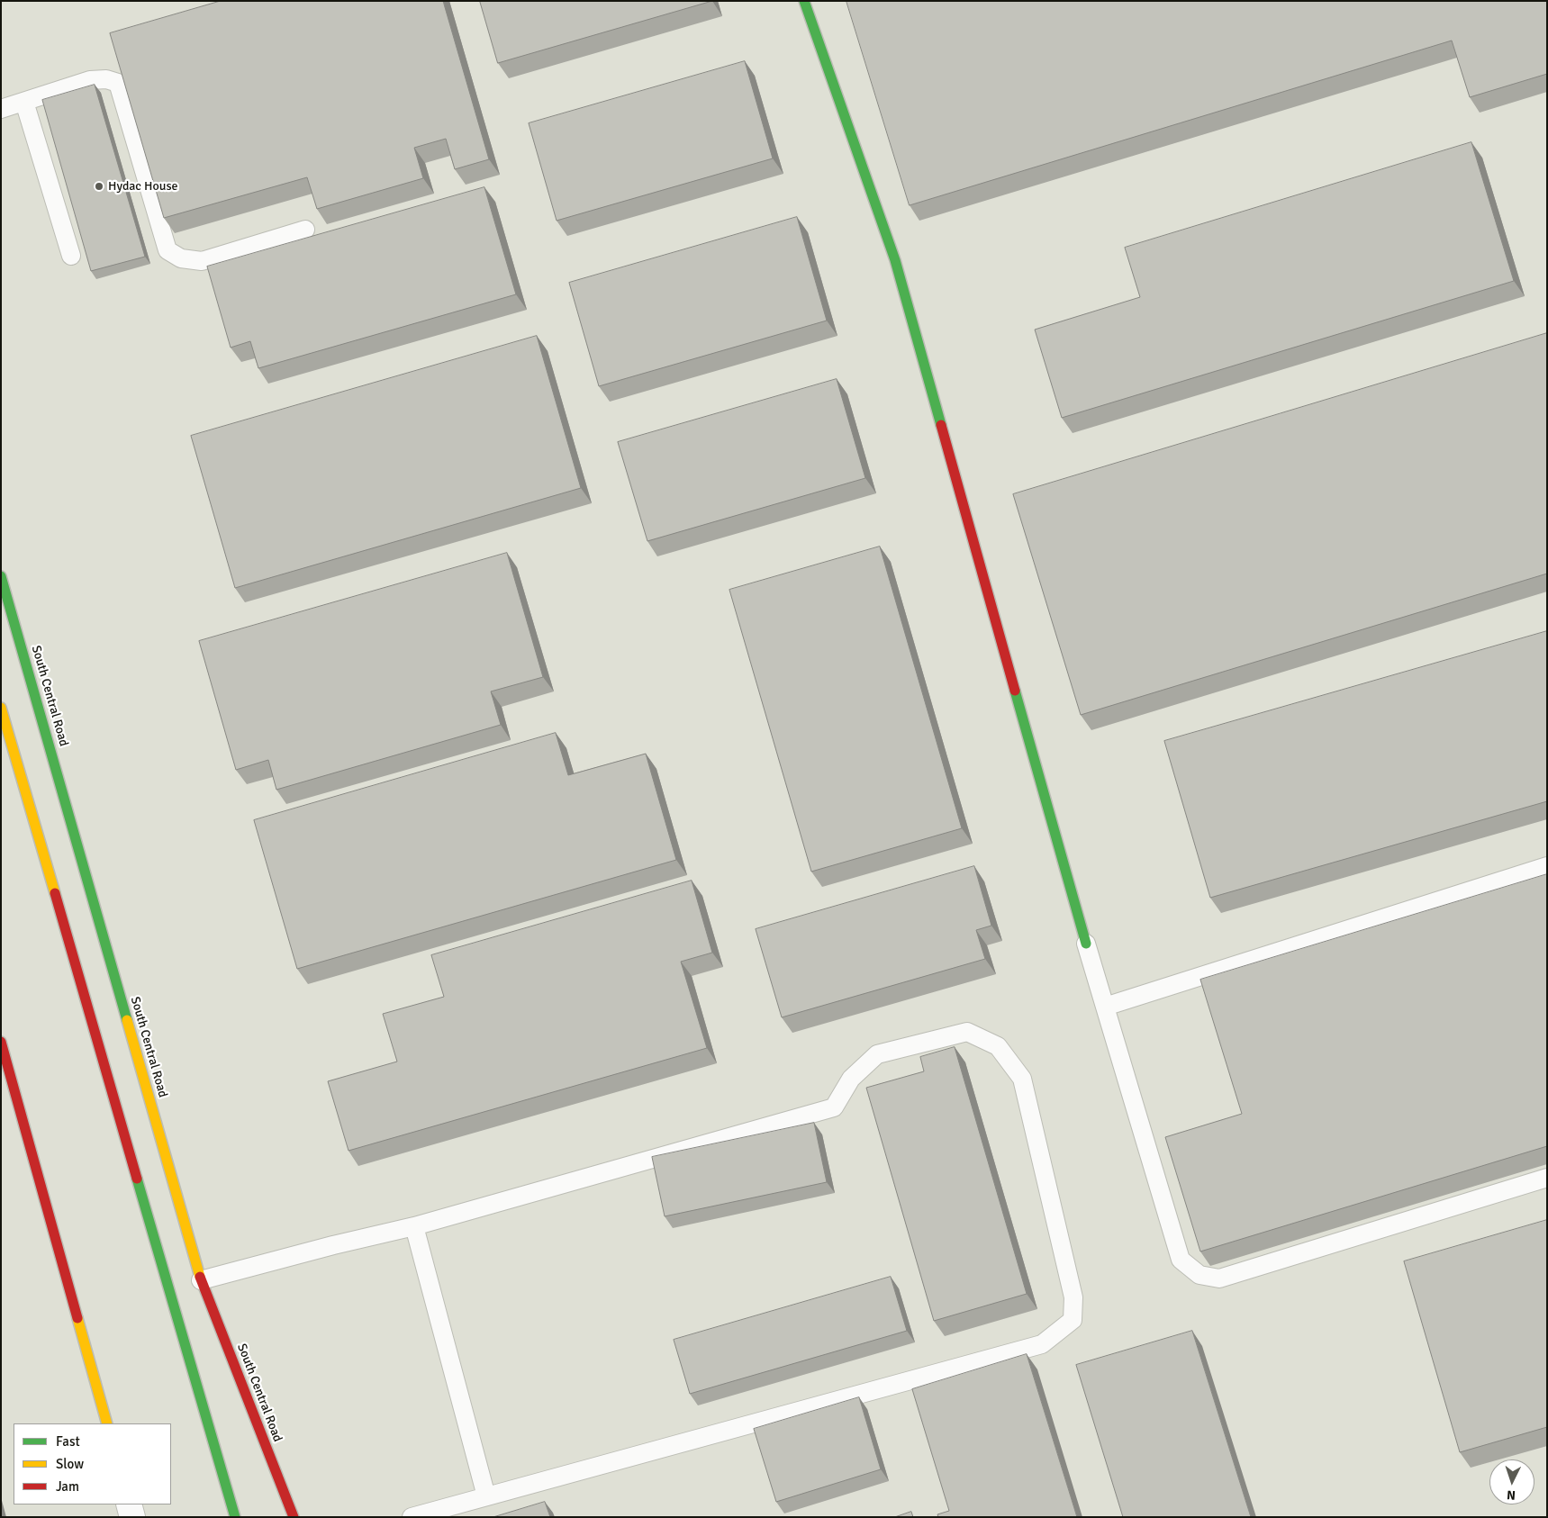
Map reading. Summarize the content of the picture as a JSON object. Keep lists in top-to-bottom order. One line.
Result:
{"streets":{"main road":["South Central Road"]},"places":["Hydac House"],"legend":["Fast","Slow","Jam"],"north":"bottom"}
